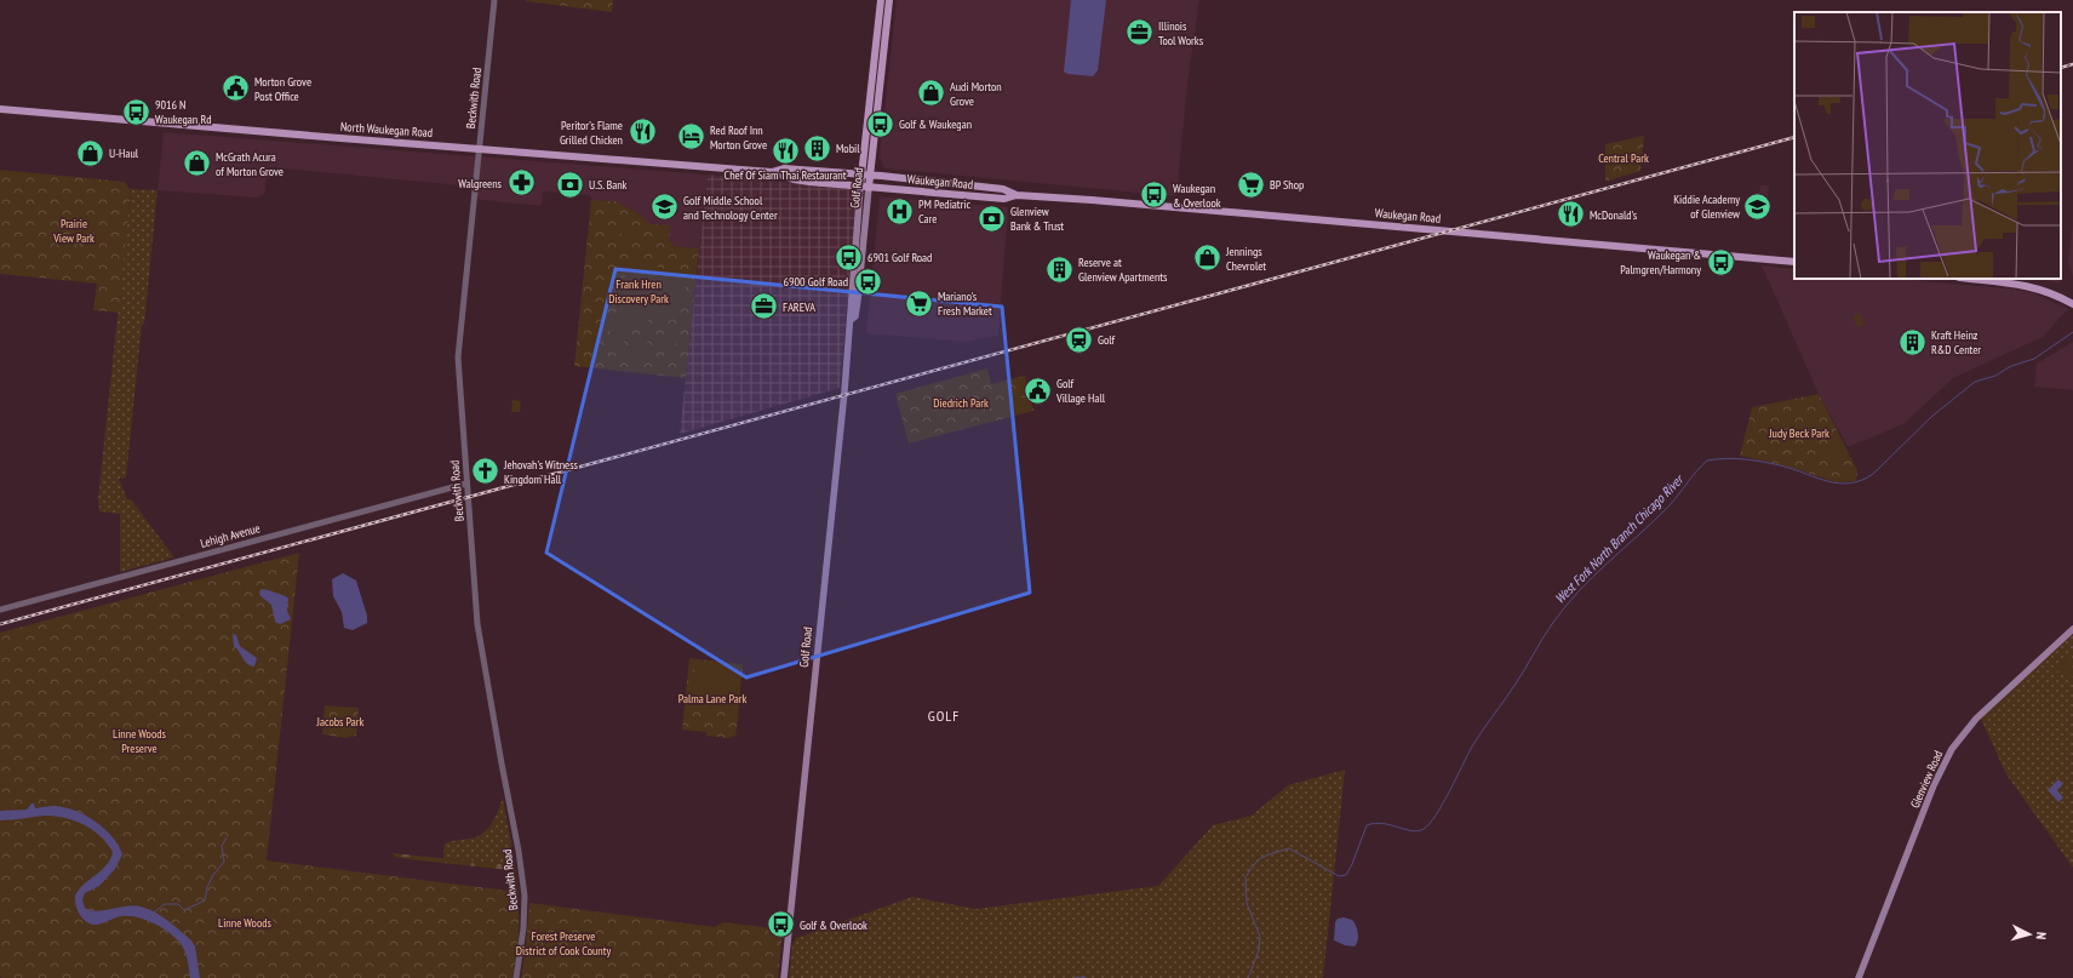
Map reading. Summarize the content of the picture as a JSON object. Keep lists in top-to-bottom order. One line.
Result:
{"streets":{"main road":["North Waukegan Road","Waukegan Road","Golf Road","Glenview Road"],"street":["Beckwith Road","Lehigh Avenue"]},"crossings":[["Beckwith Road","North Waukegan Road"],["Beckwith Road","Lehigh Avenue"],["North Waukegan Road","Waukegan Road"],["North Waukegan Road","Golf Road"],["Waukegan Road","Golf Road"]],"districts":["GOLF"],"water":["West Fork North Branch Chicago River"],"parks":["Central Park","Prairie View Park","Frank Hren Discovery Park","Diedrich Park","Judy Beck Park","Palma Lane Park","Jacobs Park","Linne Woods Preserve","Linne Woods","Forest Preserve District of Cook County"],"places":{"office":["Illinois Tool Works","FAREVA"],"public building":["Morton Grove Post Office","Golf Village Hall"],"shop":["Audi Morton Grove","U-Haul","McGrath Acura of Morton Grove","Jennings Chevrolet"],"bus stop":["9016 N Waukegan Rd","Golf & Waukegan","Waukegan & Overlook","6901 Golf Road","Waukegan & Palmgren/Harmony","6900 Golf Road","Golf & Overlook"],"restaurant":["Peritor's Flame Grilled Chicken","Chef Of Siam Thai Restaurant","McDonald's"],"hotel":["Red Roof Inn Morton Grove"],"building":["Mobil","Reserve at Glenview Apartments","Kraft Heinz R&D Center"],"pharmacy":["Walgreens"],"bank":["U.S. Bank","Glenview Bank & Trust"],"supermarket":["BP Shop","Mariano's Fresh Market"],"school or university":["Kiddie Academy of Glenview","Golf Middle School and Technology Center"],"hospital":["PM Pediatric Care"],"station":["Golf"],"church":["Jehovah's Witness Kingdom Hall"]},"north":"right"}
